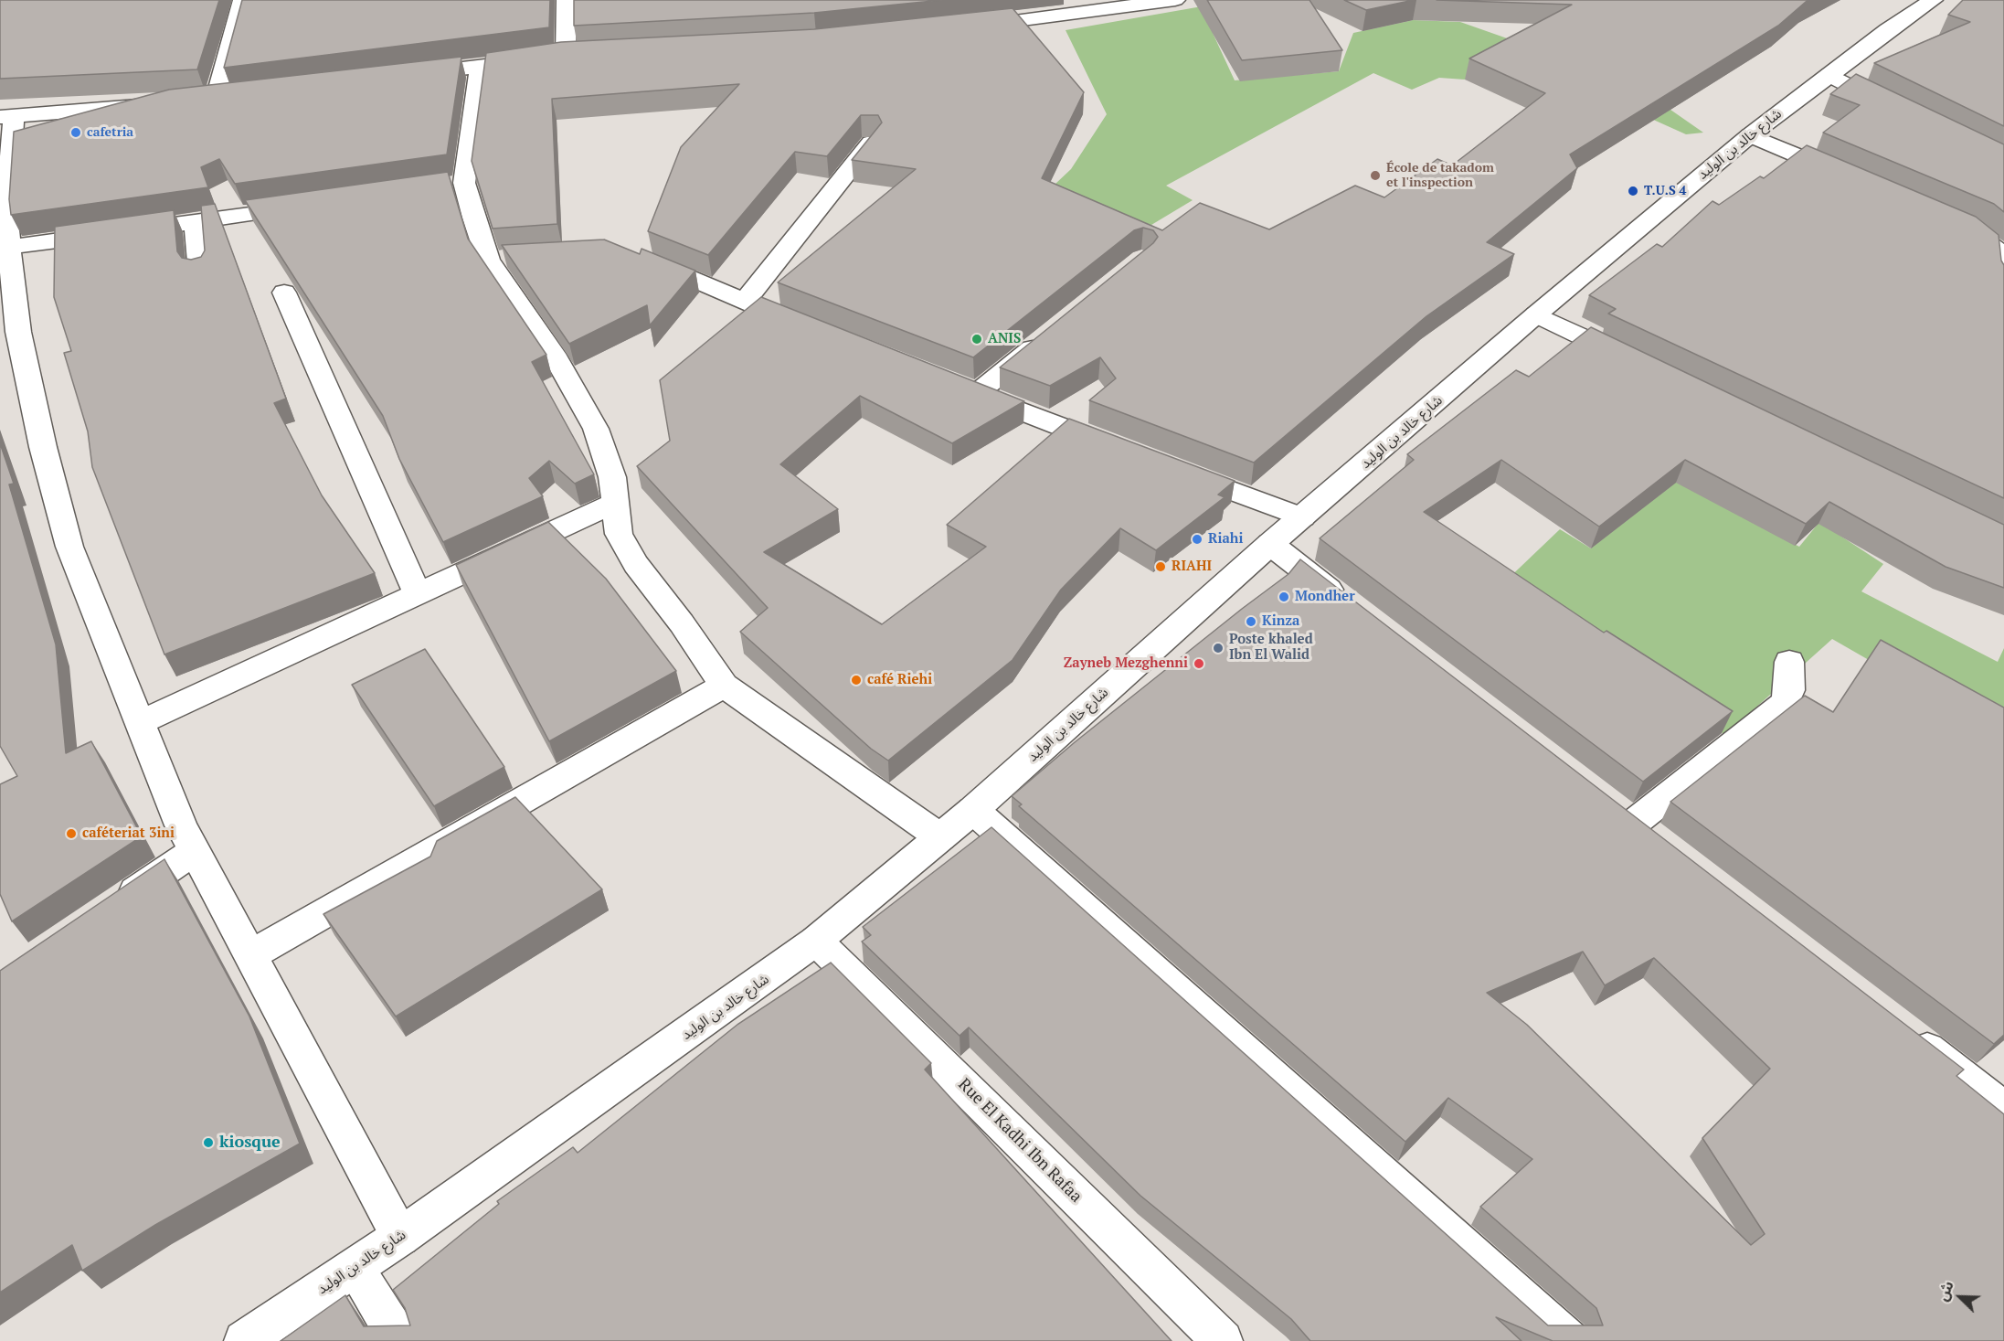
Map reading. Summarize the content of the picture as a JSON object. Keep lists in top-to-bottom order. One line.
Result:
{"streets":{"street":["شارع خالد بن الوليد","Rue El Kadhi Ibn Rafaa"]},"crossings":[["شارع خالد بن الوليد","Rue El Kadhi Ibn Rafaa"]],"places":["cafetria","École de takadom et l'inspection","T.U.S 4","ANIS","Riahi","RIAHI","Mondher","Kinza","Poste khaled Ibn El Walid","Zayneb Mezghenni","café Riehi","caféteriat 3ini","kiosque"],"north":"top left"}
